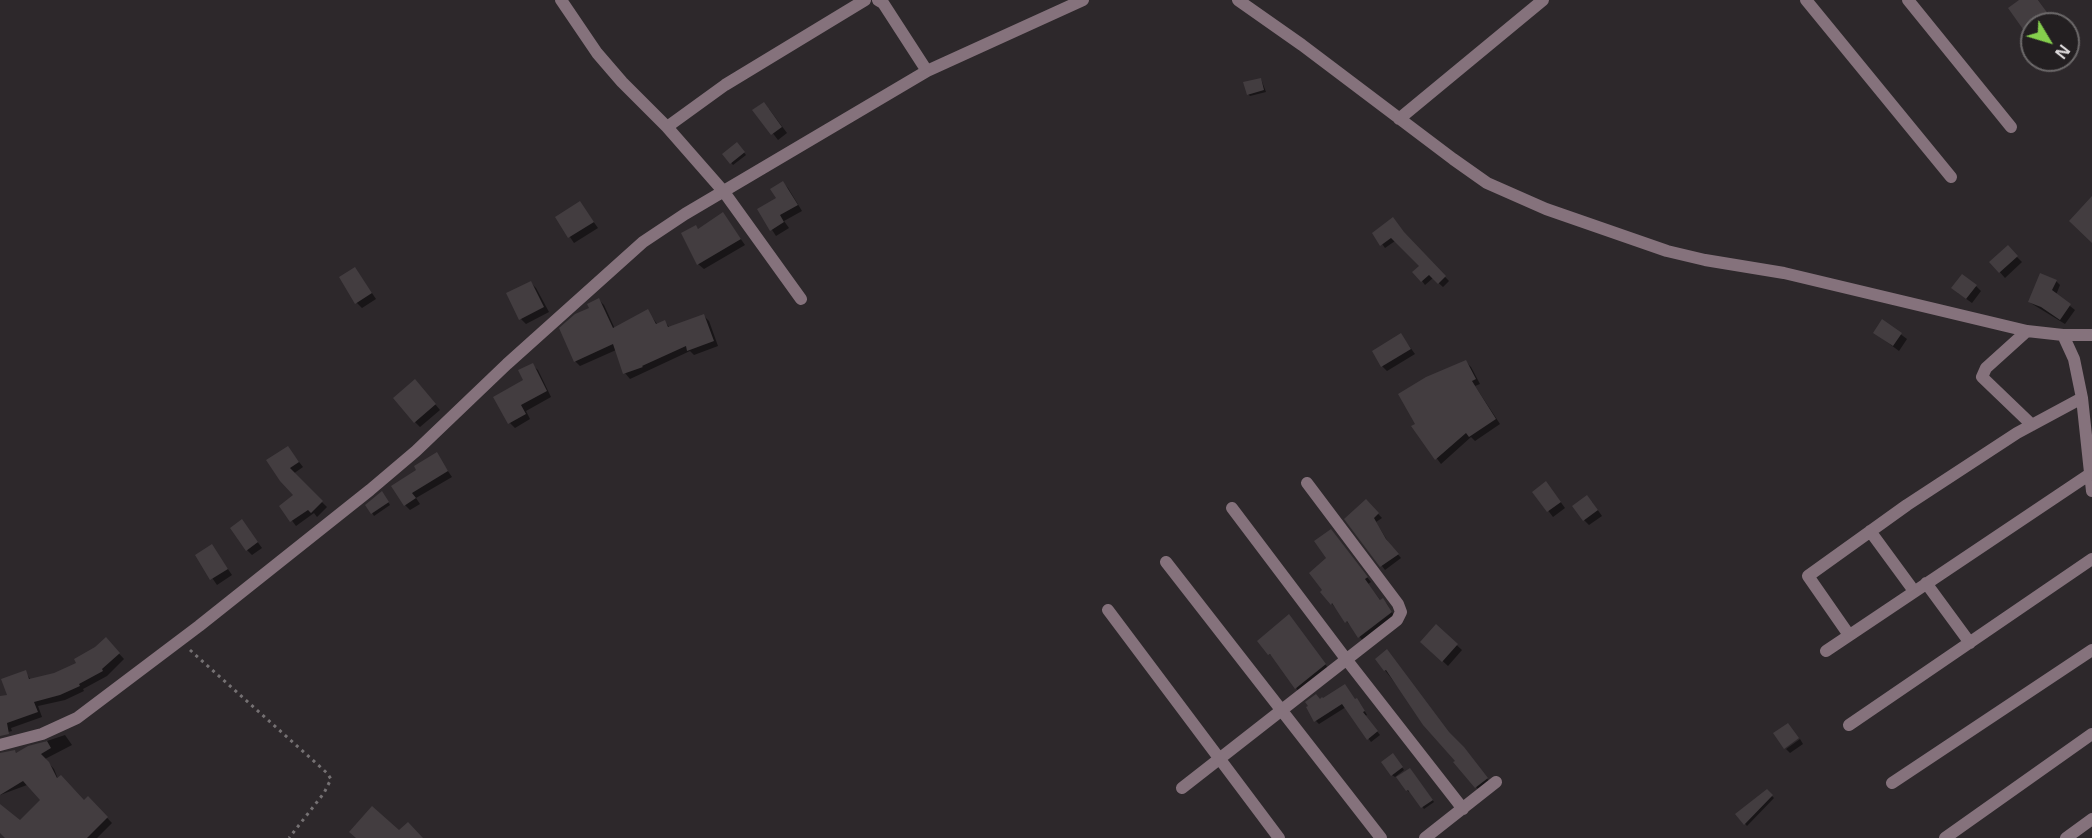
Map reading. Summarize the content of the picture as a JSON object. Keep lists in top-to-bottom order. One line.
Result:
{"north":"bottom right"}
